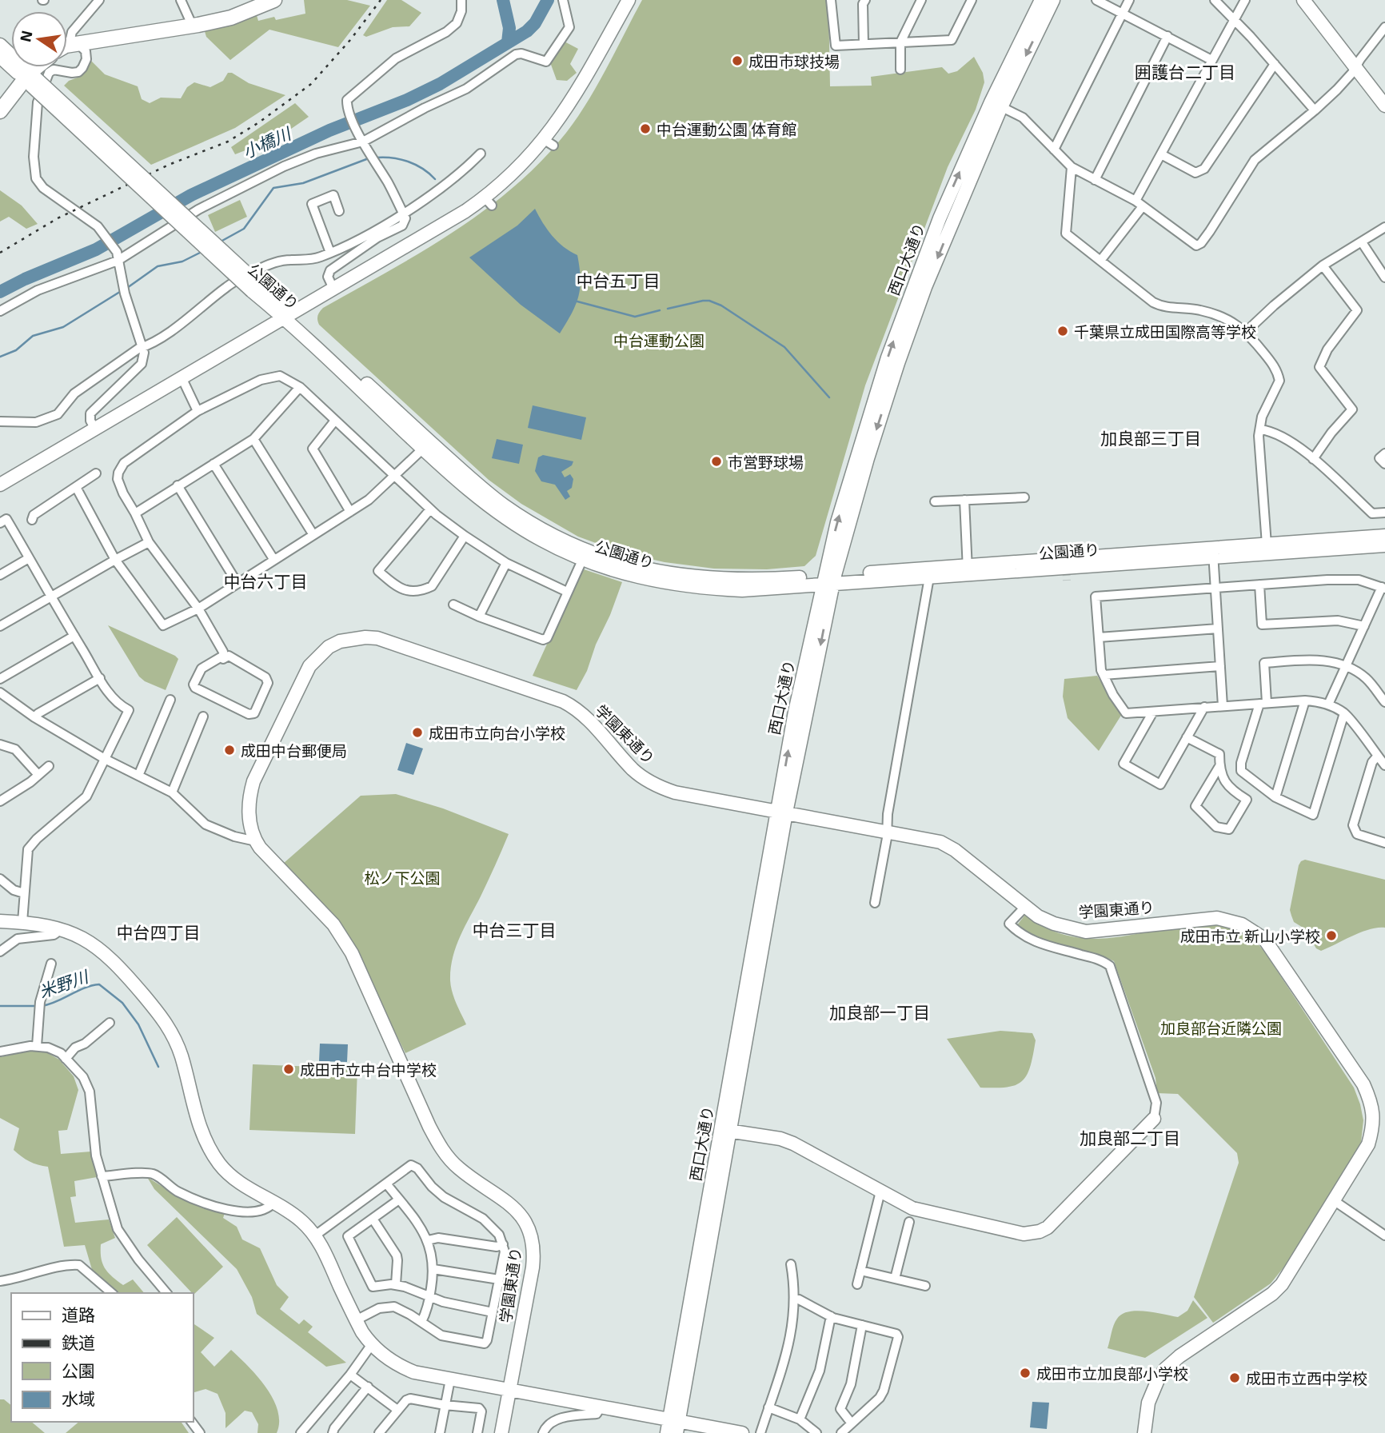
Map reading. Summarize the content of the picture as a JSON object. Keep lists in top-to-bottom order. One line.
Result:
{"streets":{"street":["西口大通り","公園通り","学園東通り"]},"crossings":[["西口大通り","公園通り"],["西口大通り","学園東通り"]],"districts":["囲護台二丁目","中台五丁目","加良部三丁目","中台六丁目","中台三丁目","中台四丁目","加良部一丁目","加良部二丁目"],"water":["小橋川","米野川"],"parks":["中台運動公園","松ノ下公園","加良部台近隣公園"],"places":["成田市球技場","中台運動公園 体育館","千葉県立成田国際高等学校","市営野球場","成田市立向台小学校","成田中台郵便局","成田市立 新山小学校","成田市立中台中学校","成田市立加良部小学校","成田市立西中学校"],"legend":["道路","鉄道","公園","水域"],"north":"left"}
